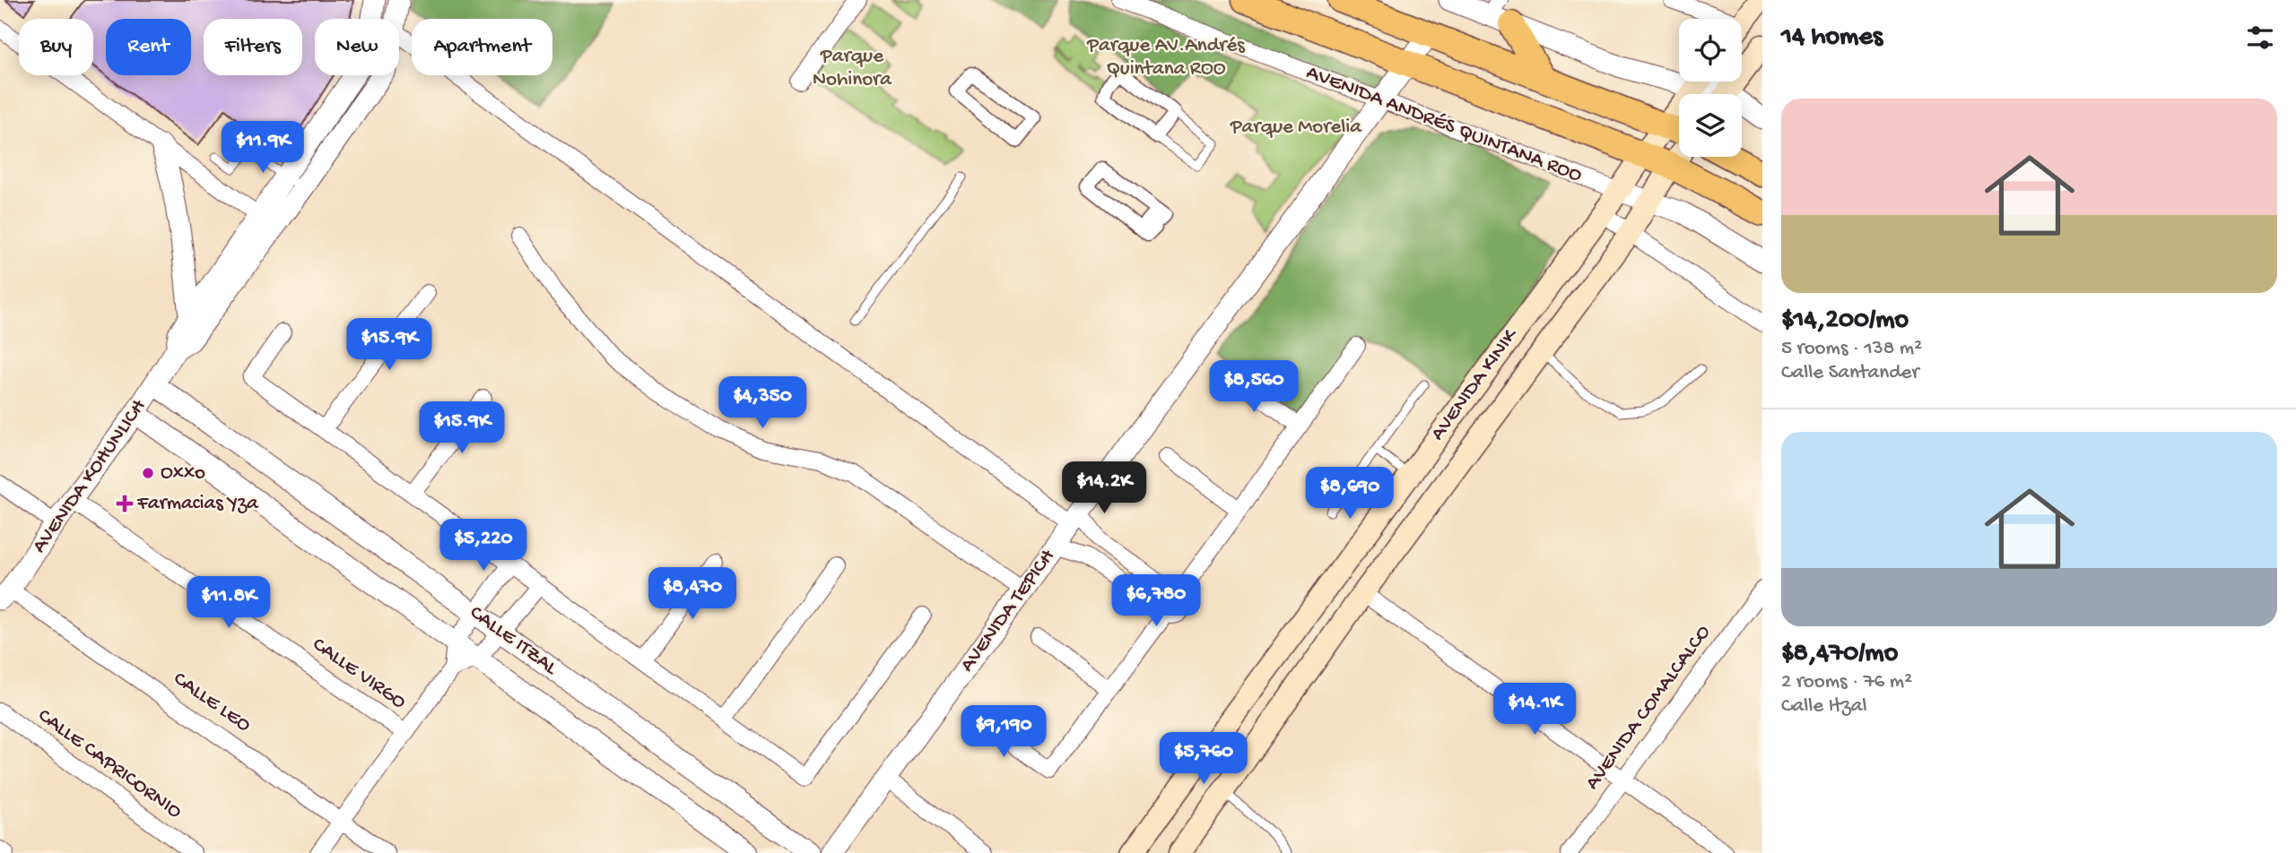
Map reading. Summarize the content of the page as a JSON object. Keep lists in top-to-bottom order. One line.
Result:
{"streets":{"main road":["AVENIDA ANDRÉS QUINTANA ROO","AVENIDA KINIK"],"street":["AVENIDA KOHUNLICH","AVENIDA TEPICH","CALLE ITZAL","CALLE VIRGO","CALLE LEO","AVENIDA COMALCALCO","CALLE CAPRICORNIO"]},"crossings":[["AVENIDA ANDRÉS QUINTANA ROO","AVENIDA KINIK"],["AVENIDA ANDRÉS QUINTANA ROO","AVENIDA TEPICH"],["AVENIDA KOHUNLICH","CALLE ITZAL"],["AVENIDA KOHUNLICH","CALLE VIRGO"],["AVENIDA KOHUNLICH","CALLE LEO"]],"parks":["Parque AV.Andrés Quintana ROO","Parque Nohinora","Parque Morelia"],"places":{"other":["Oxxo"],"health":["Farmacias Yza"]},"page":{"heading":"14 homes","chip":["Buy","Rent","Filters","New","Apartment"],"list":[{"name":"$14,200/mo","note":"5 rooms · 138 m² · Calle Santander"},{"name":"$8,470/mo","note":"2 rooms · 76 m² · Calle Itzal"}],"price":["$11.9K","$15.9K","$8,560","$4,350","$15.9K","$14.2K","$8,690","$5,220","$8,470","$6,780","$11.8K","$14.1K","$9,190","$5,760"]}}
